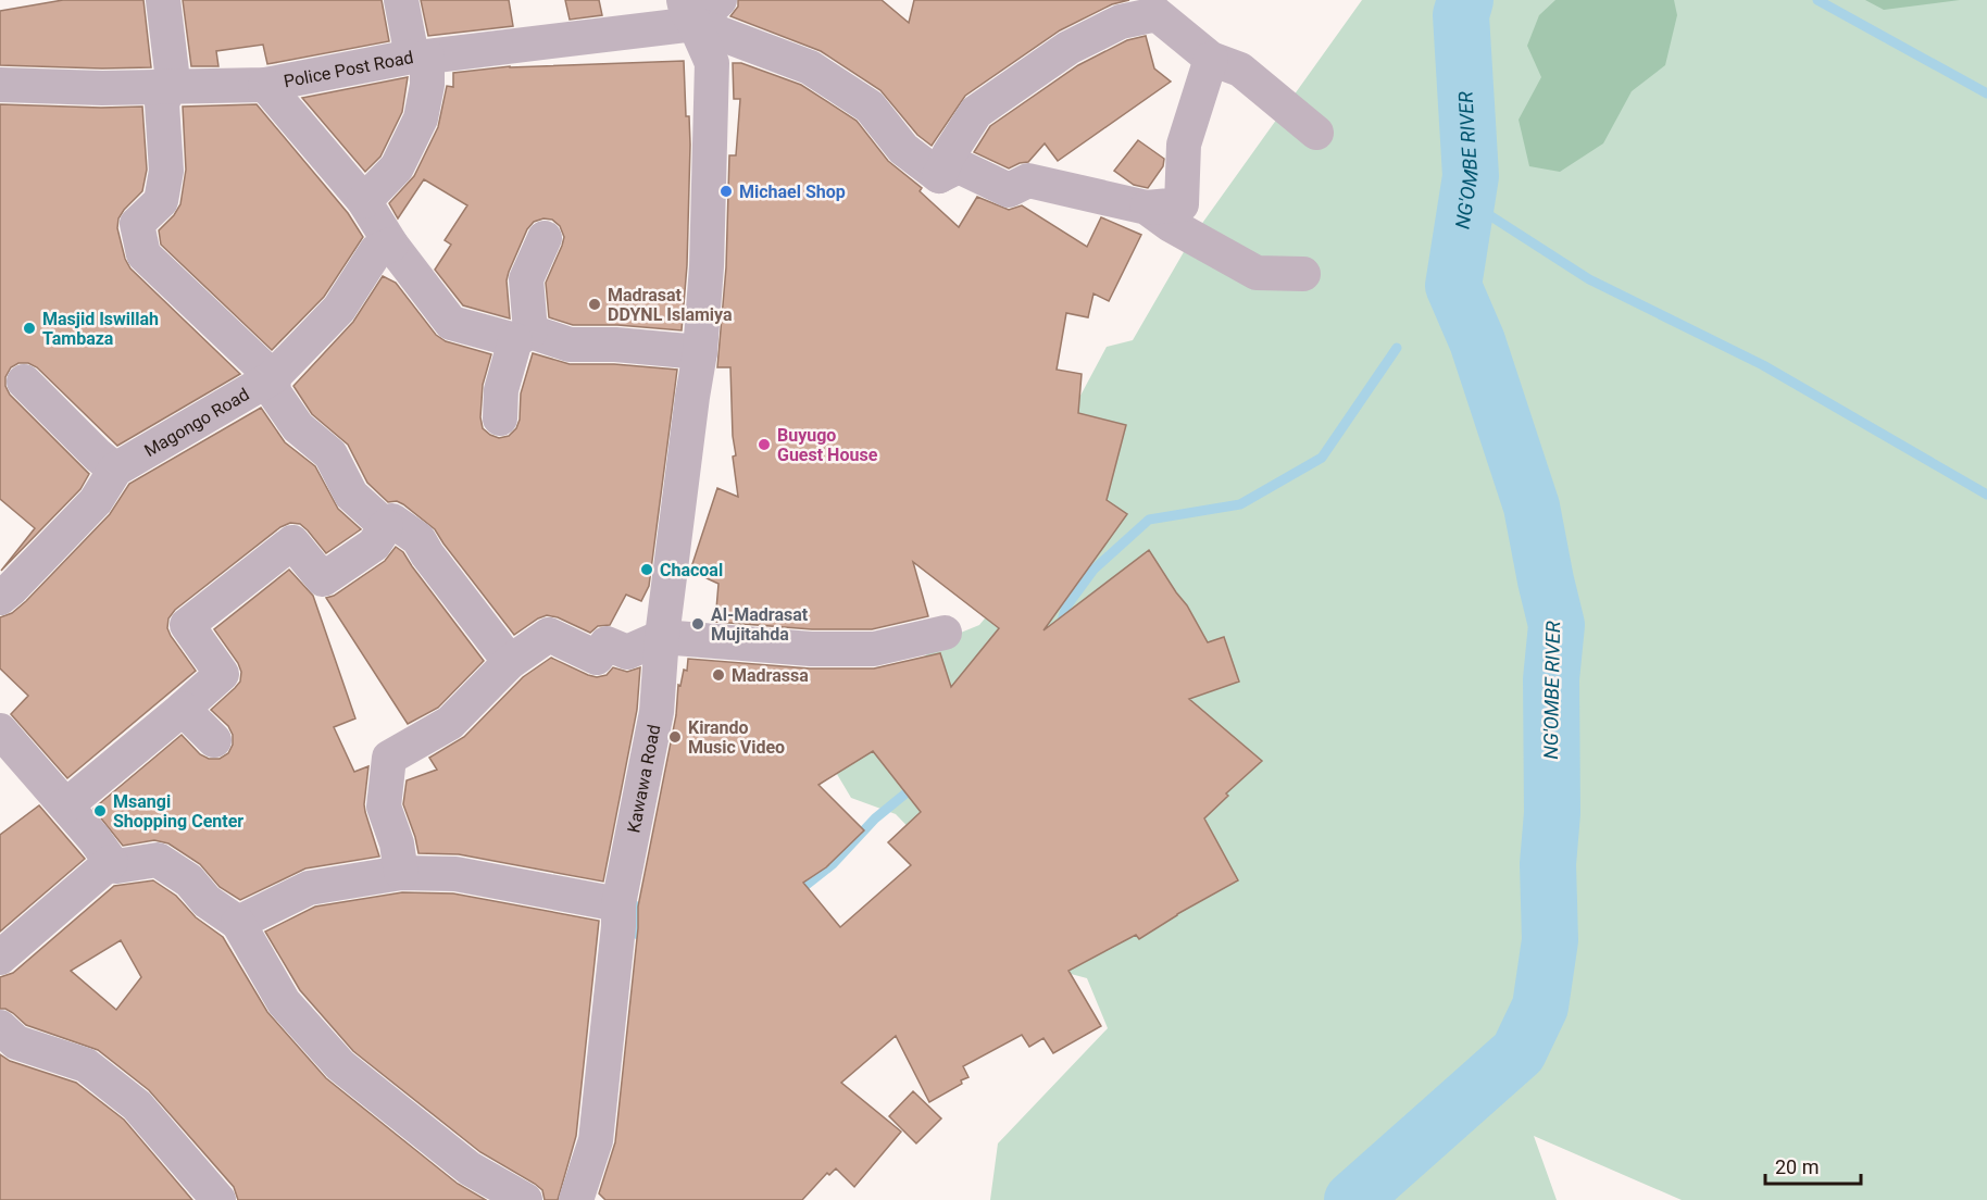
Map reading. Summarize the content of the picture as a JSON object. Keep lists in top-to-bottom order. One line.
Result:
{"streets":{"street":["Police Post Road","Magongo Road","Kawawa Road"]},"crossings":[["Police Post Road","Kawawa Road"]],"water":["NG'OMBE RIVER"],"places":["Michael Shop","Madrasat DDYNL Islamiya","Masjid Iswillah Tambaza","Buyugo Guest House","Chacoal","Al-Madrasat Mujitahda","Madrassa","Kirando Music Video","Msangi Shopping Center"],"scale_bar":"20 m"}
